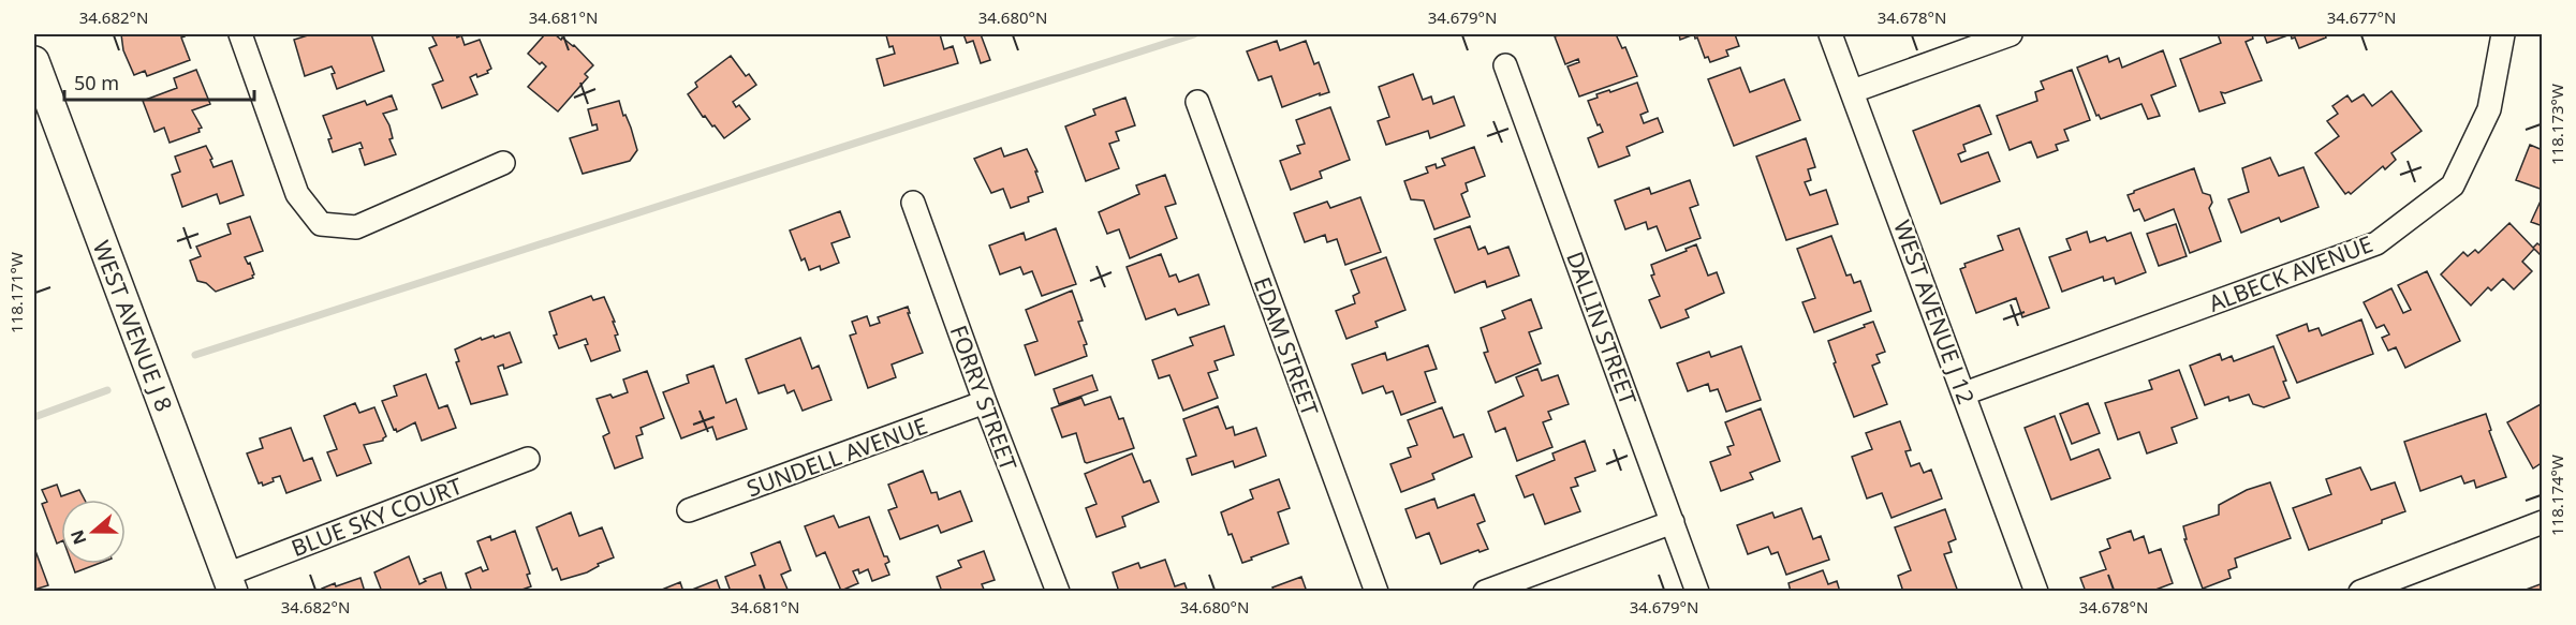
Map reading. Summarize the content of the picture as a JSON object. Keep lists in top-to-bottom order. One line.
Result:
{"streets":{"street":["ALBECK AVENUE","WEST AVENUE J 12","WEST AVENUE J 8","DALLIN STREET","EDAM STREET","FORRY STREET","SUNDELL AVENUE","BLUE SKY COURT"]},"crossings":[["ALBECK AVENUE","WEST AVENUE J 12"],["WEST AVENUE J 8","BLUE SKY COURT"],["FORRY STREET","SUNDELL AVENUE"]],"scale_bar":"50 m","north":"left","coordinates":["34.682°N","34.681°N","34.680°N","34.679°N","34.678°N","34.677°N","118.173°W","118.171°W","118.174°W"]}
